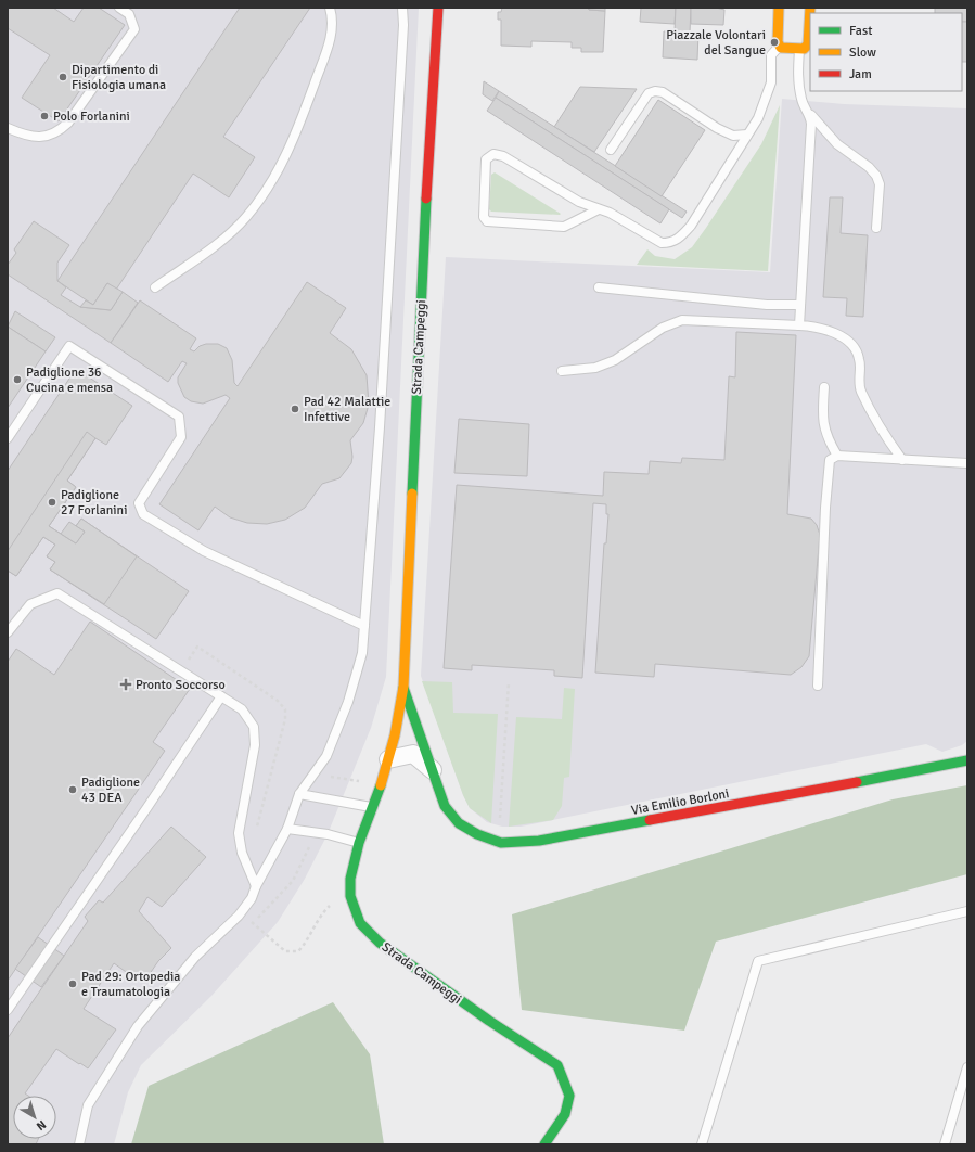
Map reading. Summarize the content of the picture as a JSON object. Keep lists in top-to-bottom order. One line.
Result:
{"streets":{"street":["Strada Campeggi","Via Emilio Borloni"]},"crossings":[["Strada Campeggi","Via Emilio Borloni"]],"places":{"other":["Piazzale Volontari del Sangue","Dipartimento di Fisiologia umana","Polo Forlanini","Padiglione 36 Cucina e mensa","Pad 42 Malattie Infettive","Padiglione 27 Forlanini","Padiglione 43 DEA","Pad 29: Ortopedia e Traumatologia"],"health":["Pronto Soccorso"]},"legend":["Fast","Slow","Jam"],"north":"bottom right"}
